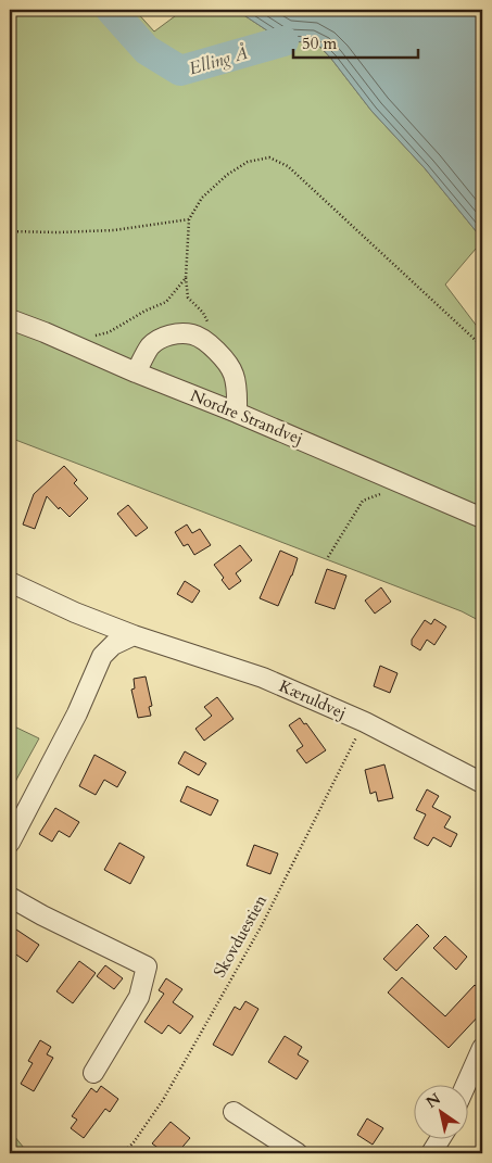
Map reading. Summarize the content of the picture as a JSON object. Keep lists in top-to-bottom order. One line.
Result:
{"streets":{"street":["Nordre Strandvej","Kæruldvej"],"path":["Skovduestien"]},"crossings":[["Kæruldvej","Skovduestien"]],"water":["Elling Å"],"scale_bar":"50 m","north":"top left"}
